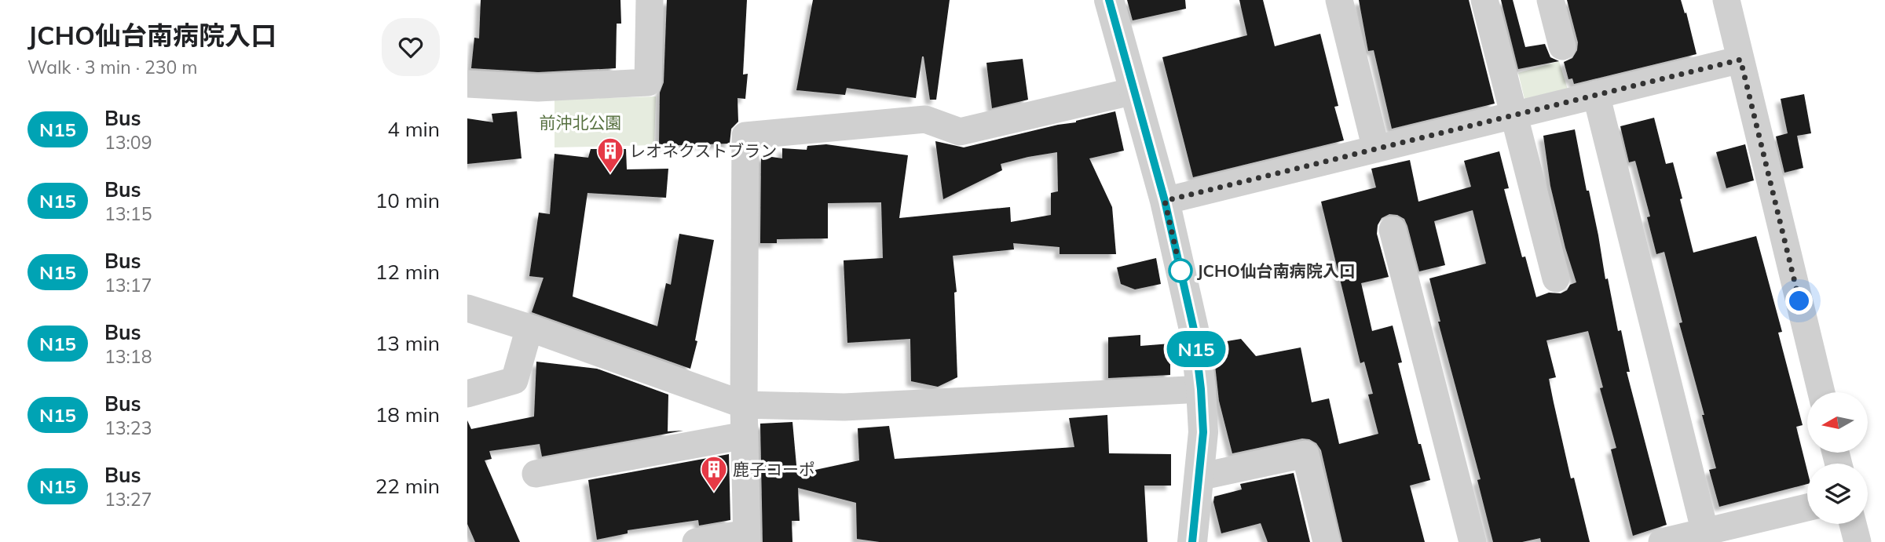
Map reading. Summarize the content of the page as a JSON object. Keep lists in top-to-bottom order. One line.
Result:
{"parks":["前沖北公園"],"places":{"building":["レオネクストブラン","鹿子コーポ"],"other":["JCHO仙台南病院入口"]},"lines":["bus line N15"],"north":"left","page":{"heading":["JCHO仙台南病院入口","Walk · 3 min · 230 m"],"on_map":"N15","list":[{"mark":"N15","name":"Bus","note":"13:09","value":"4 min"},{"mark":"N15","name":"Bus","note":"13:15","value":"10 min"},{"mark":"N15","name":"Bus","note":"13:17","value":"12 min"},{"mark":"N15","name":"Bus","note":"13:18","value":"13 min"},{"mark":"N15","name":"Bus","note":"13:23","value":"18 min"},{"mark":"N15","name":"Bus","note":"13:27","value":"22 min"}]}}
